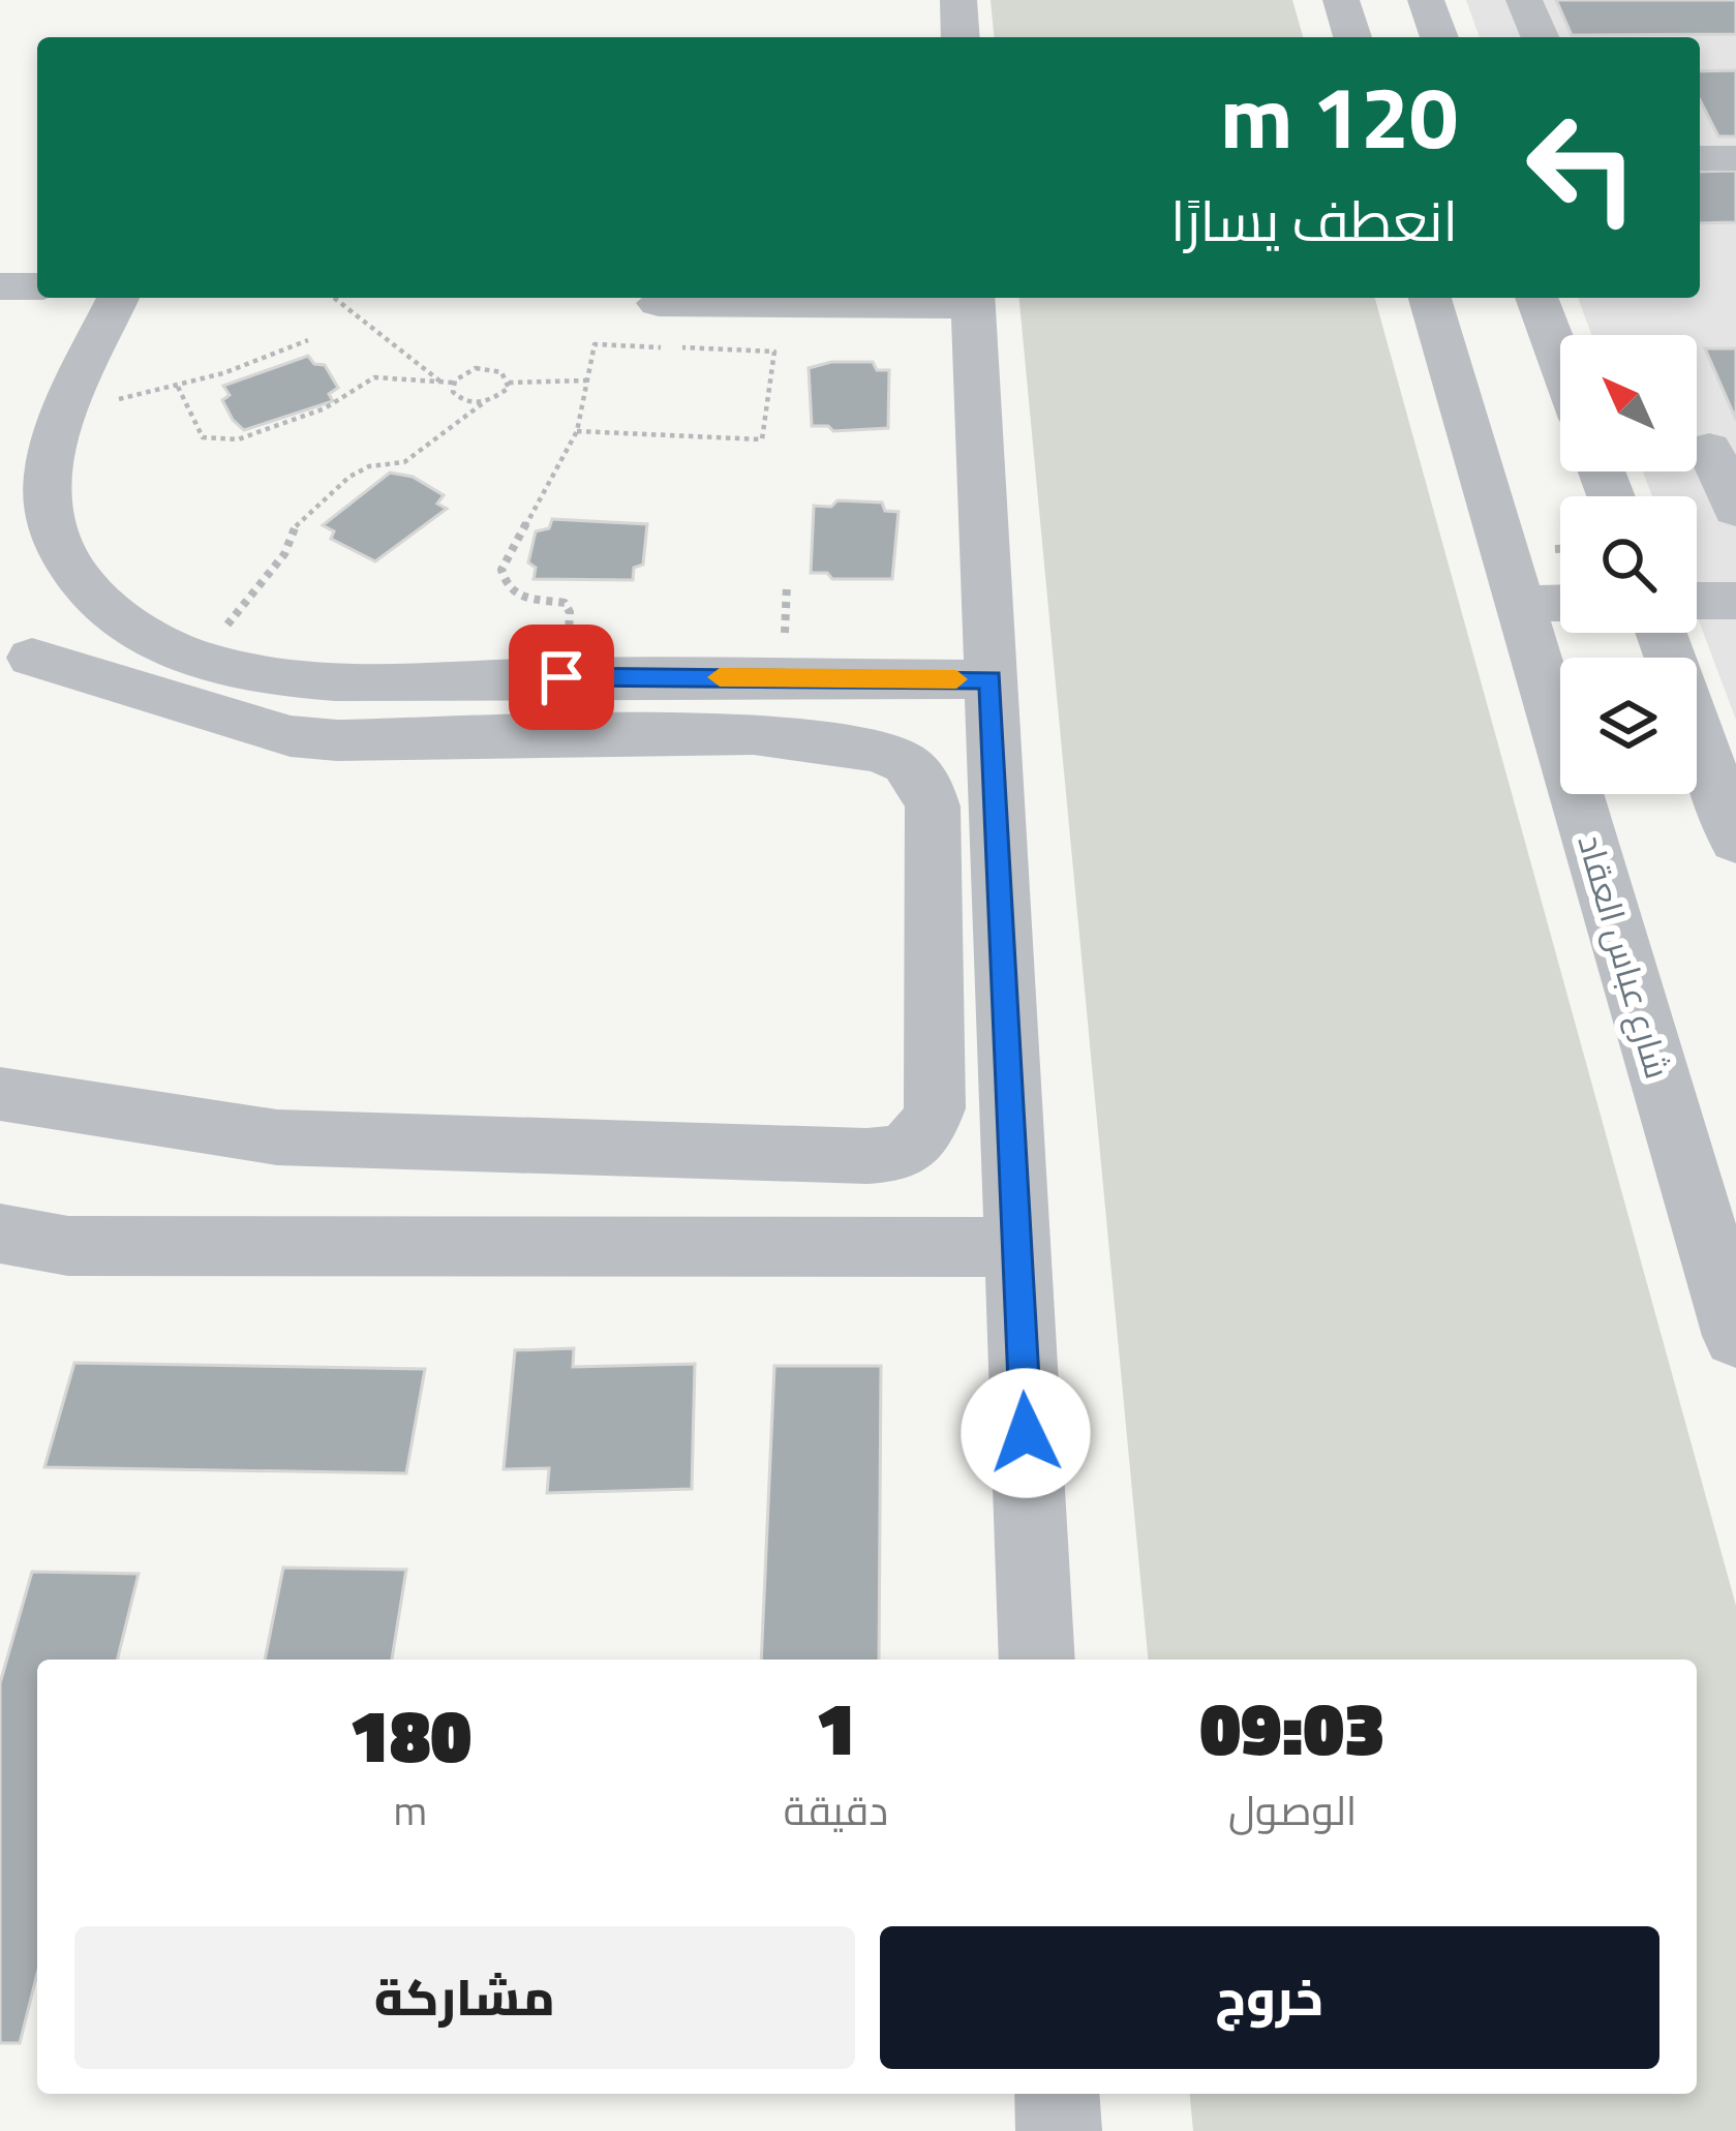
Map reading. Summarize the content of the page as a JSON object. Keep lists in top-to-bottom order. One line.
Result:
{"streets":{"street":["شارع عباس العقاد"]},"north":"top left","page":{"turn":["120 m","انعطف يسارًا"],"eta":["09:03","الوصول","1","دقيقة","180","m"],"buttons":["خروج","مشاركة"]}}
